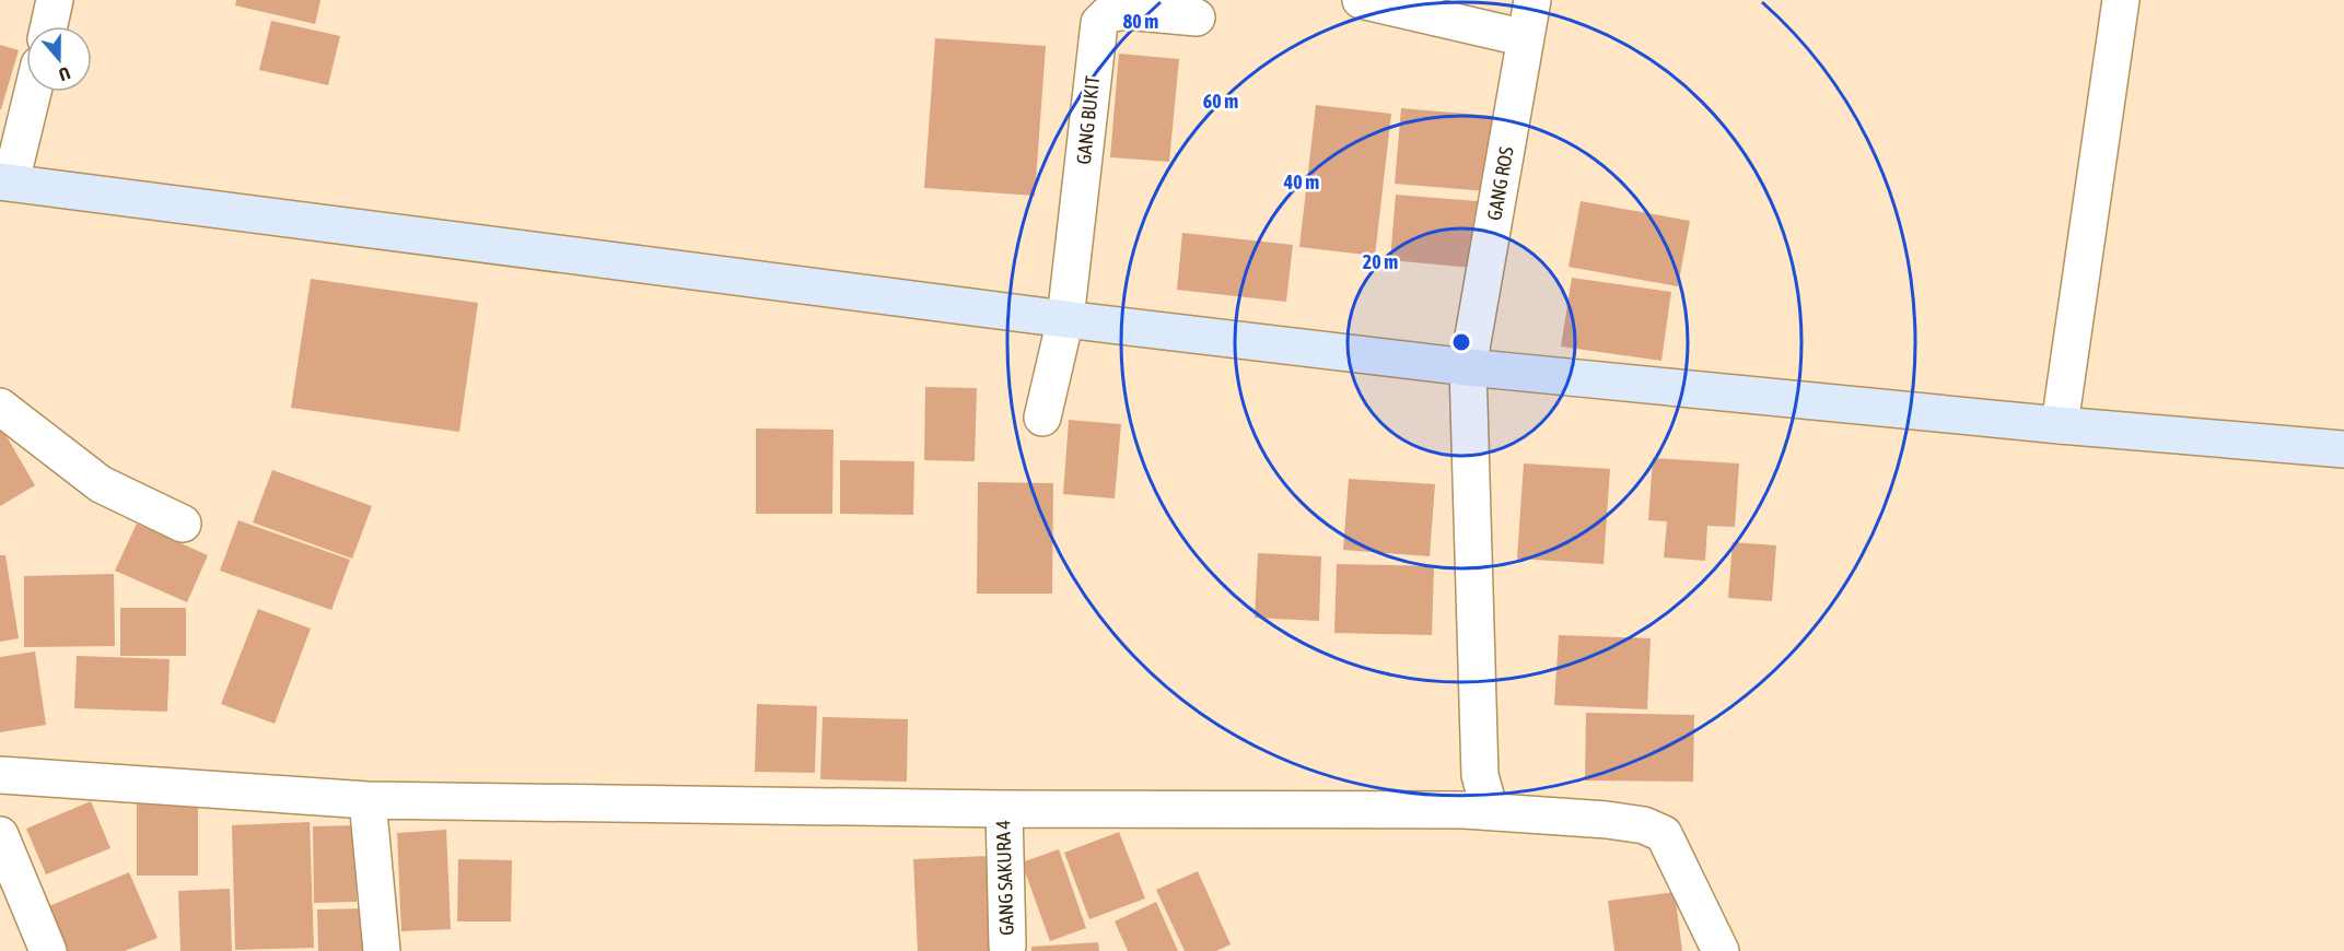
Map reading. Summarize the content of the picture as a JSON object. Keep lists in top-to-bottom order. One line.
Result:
{"streets":{"street":["GANG BUKIT","GANG ROS","GANG SAKURA 4"]},"north":"bottom","rings":["80 m","60 m","40 m","20 m"]}
